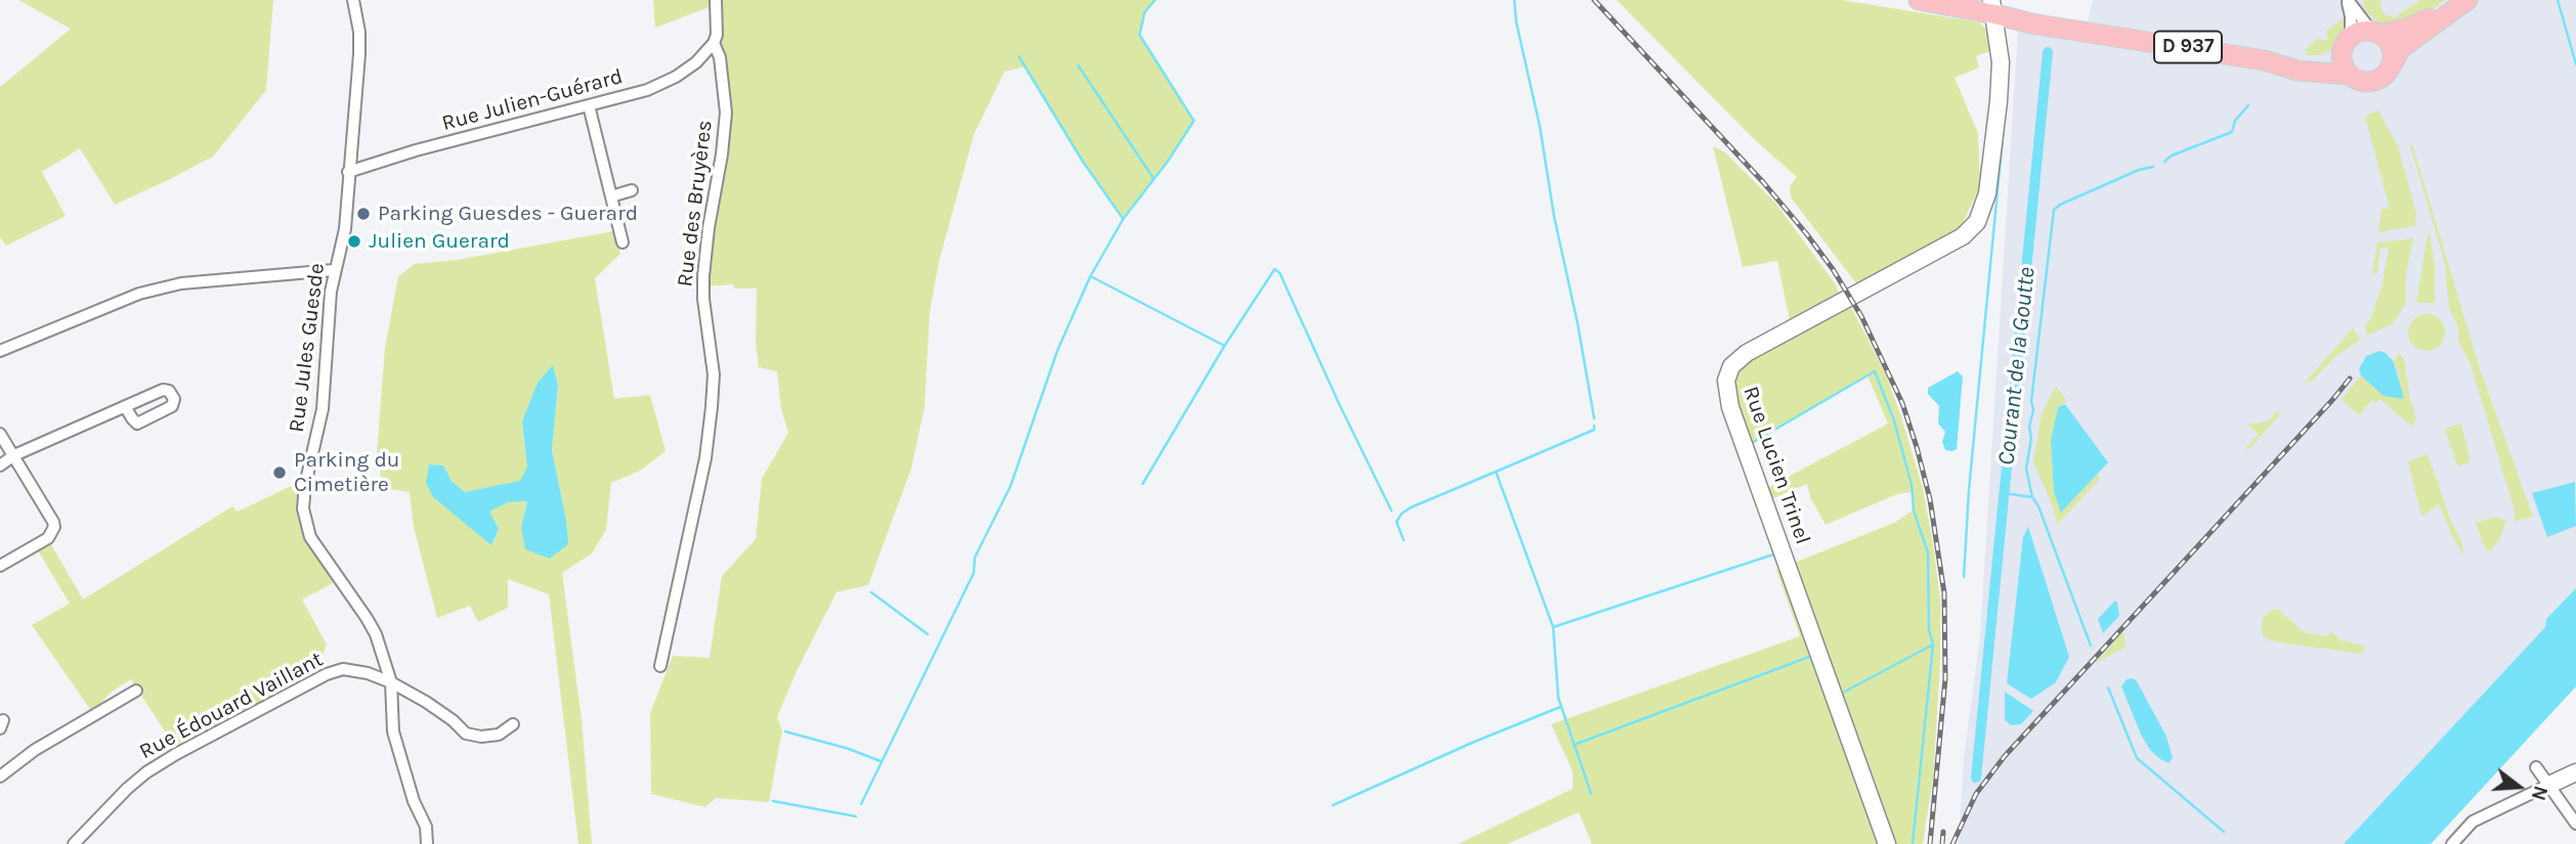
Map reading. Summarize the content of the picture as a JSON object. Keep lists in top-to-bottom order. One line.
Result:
{"streets":{"main road":["D 937"],"street":["Rue Julien-Guérard","Rue des Bruyères","Rue Jules Guesde","Rue Lucien Trinel","Rue Édouard Vaillant"]},"crossings":[["D 937","Rue Lucien Trinel"],["Rue Julien-Guérard","Rue des Bruyères"],["Rue Julien-Guérard","Rue Jules Guesde"],["Rue Jules Guesde","Rue Édouard Vaillant"]],"water":["Courant de la Goutte"],"places":["Parking Guesdes - Guerard","Julien Guerard","Parking du Cimetière"],"north":"right"}
